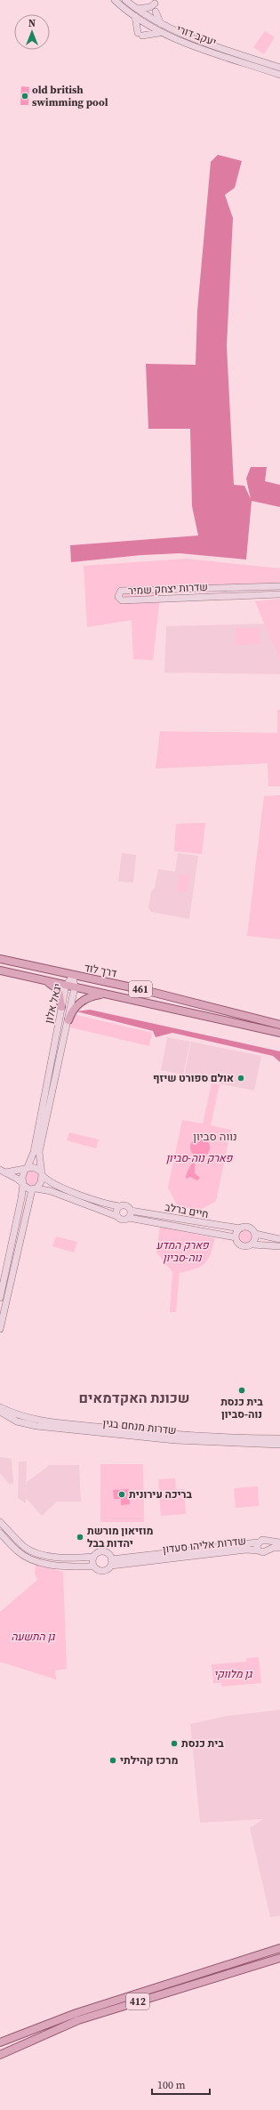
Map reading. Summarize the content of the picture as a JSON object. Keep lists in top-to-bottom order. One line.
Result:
{"streets":{"main road":["דרך לוד","461","412"],"street":["יעקב דורי","שדרות יצחק שמיר","יגאל אלון","חיים ברלב","שדרות מנחם בגין","שדרות אליהו סעדון"]},"crossings":[["דרך לוד","יגאל אלון"]],"districts":["נווה סביון","שכונת האקדמאים"],"parks":["פארק נוה-סביון","פארק המדע נוה-סביון","גן התשעה","גן מלווקי"],"places":["old british swimming pool","אולם ספורט שיזף","בית כנסת נוה-סביון","בריכה עירונית","מוזיאון מורשת יהדות בבל","בית כנסת","מרכז קהילתי"],"scale_bar":"100 m","north":"top"}
